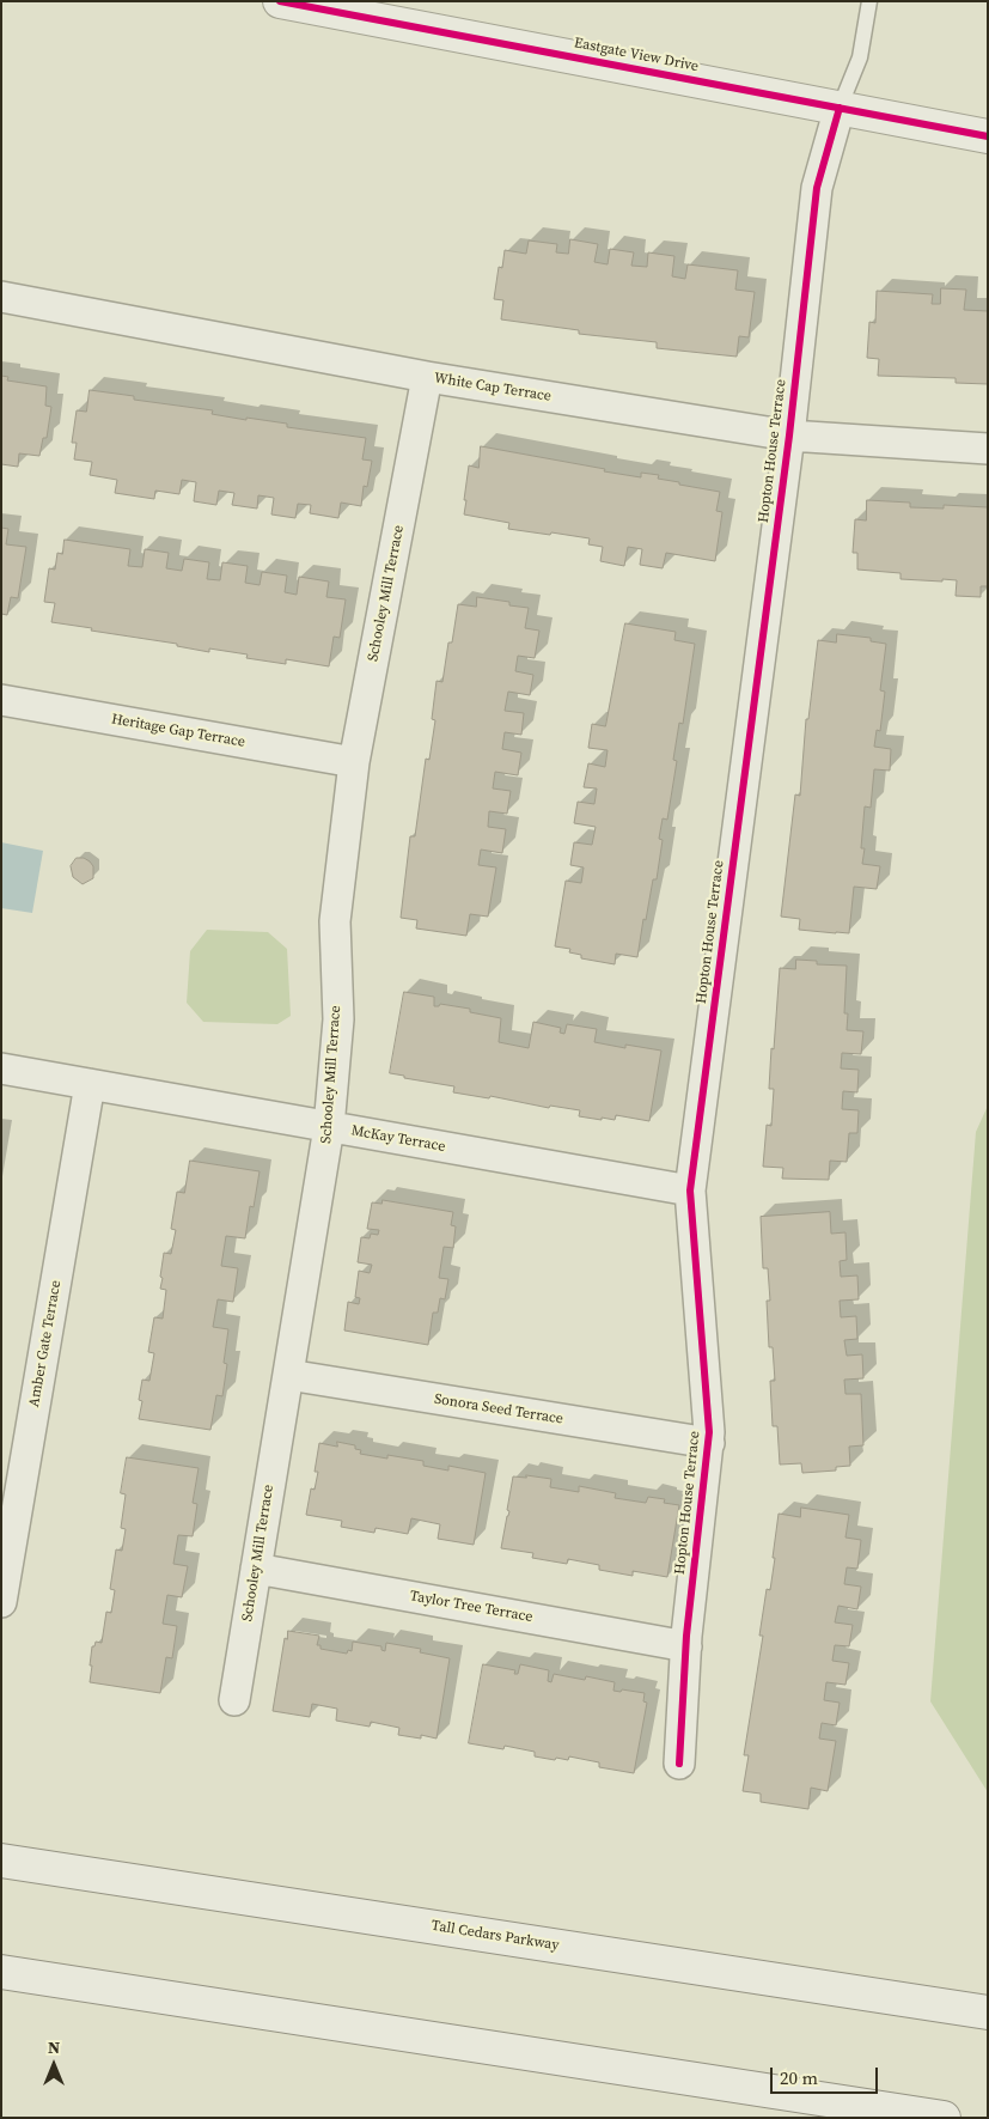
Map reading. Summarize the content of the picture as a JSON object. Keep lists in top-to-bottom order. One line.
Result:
{"streets":{"main road":["Eastgate View Drive","Tall Cedars Parkway"],"street":["White Cap Terrace","Hopton House Terrace","Schooley Mill Terrace","Heritage Gap Terrace","McKay Terrace","Amber Gate Terrace","Sonora Seed Terrace","Taylor Tree Terrace"]},"crossings":[["Eastgate View Drive","Hopton House Terrace"],["White Cap Terrace","Hopton House Terrace"],["White Cap Terrace","Schooley Mill Terrace"],["Hopton House Terrace","McKay Terrace"],["Hopton House Terrace","Sonora Seed Terrace"],["Hopton House Terrace","Taylor Tree Terrace"],["Schooley Mill Terrace","Heritage Gap Terrace"],["Schooley Mill Terrace","McKay Terrace"],["Schooley Mill Terrace","Sonora Seed Terrace"],["Schooley Mill Terrace","Taylor Tree Terrace"],["McKay Terrace","Amber Gate Terrace"]],"scale_bar":"20 m","north":"top"}
